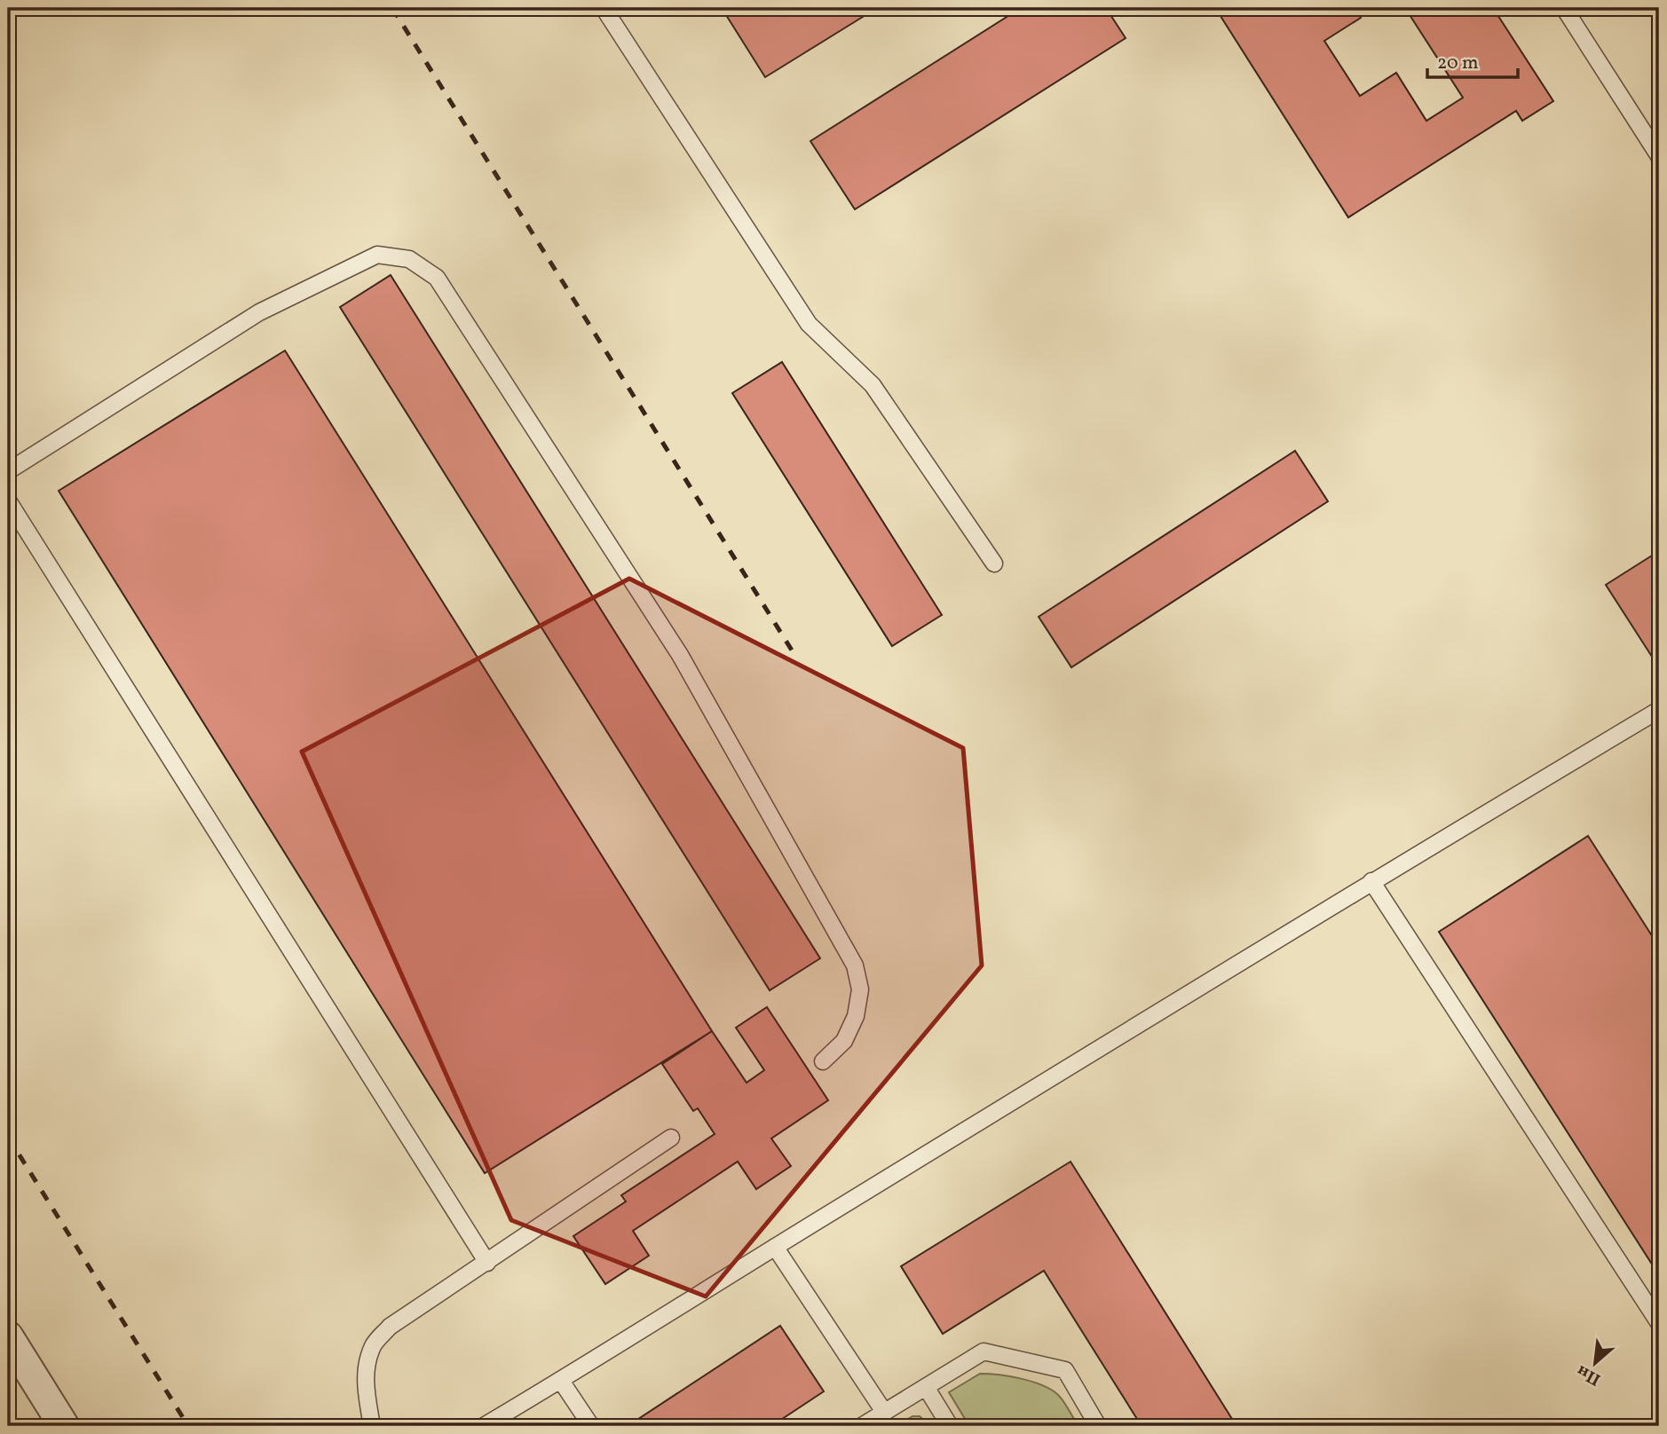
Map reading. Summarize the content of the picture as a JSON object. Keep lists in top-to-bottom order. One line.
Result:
{"scale_bar":"20 m","north":"bottom left"}
